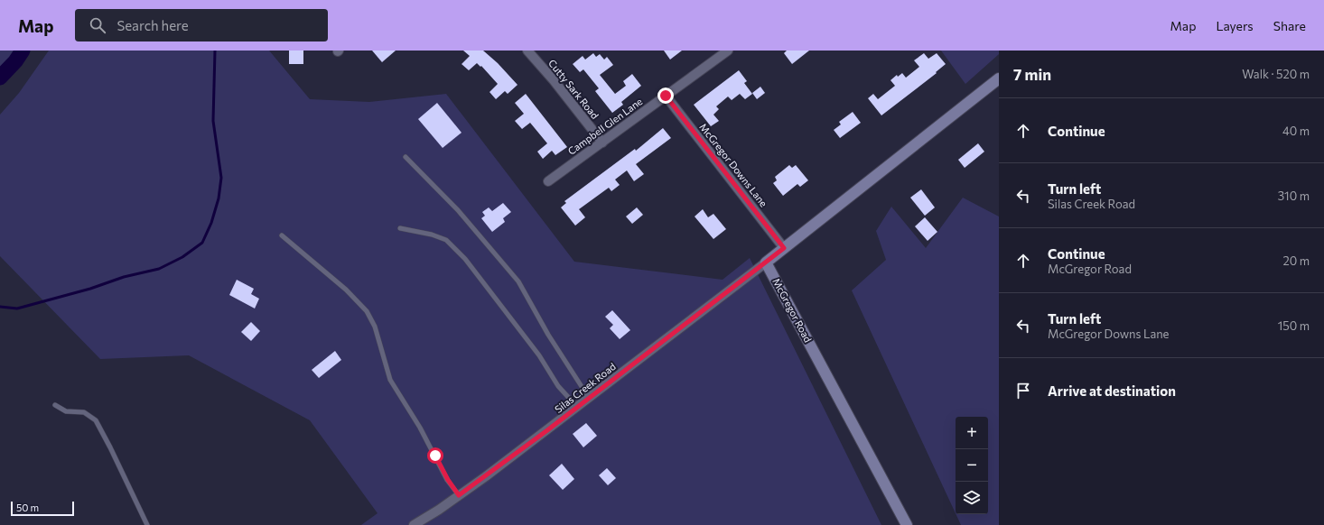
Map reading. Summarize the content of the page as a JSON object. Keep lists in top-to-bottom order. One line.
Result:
{"streets":{"street":["Cutty Sark Road","Campbell Glen Lane","McGregor Downs Lane","McGregor Road","Silas Creek Road"]},"crossings":[["Cutty Sark Road","Campbell Glen Lane"],["Campbell Glen Lane","McGregor Downs Lane"],["McGregor Road","Silas Creek Road"]],"scale_bar":"50 m","page":{"header":"Map","search":"Search here","nav":["Map","Layers","Share"],"heading":["7 min","Walk · 520 m"],"list":[["Continue","40 m"],["Turn left","Silas Creek Road","310 m"],["Continue","McGregor Road","20 m"],["Turn left","McGregor Downs Lane","150 m"],"Arrive at destination"],"map_buttons":["+","−"],"scale":"50 m"}}
